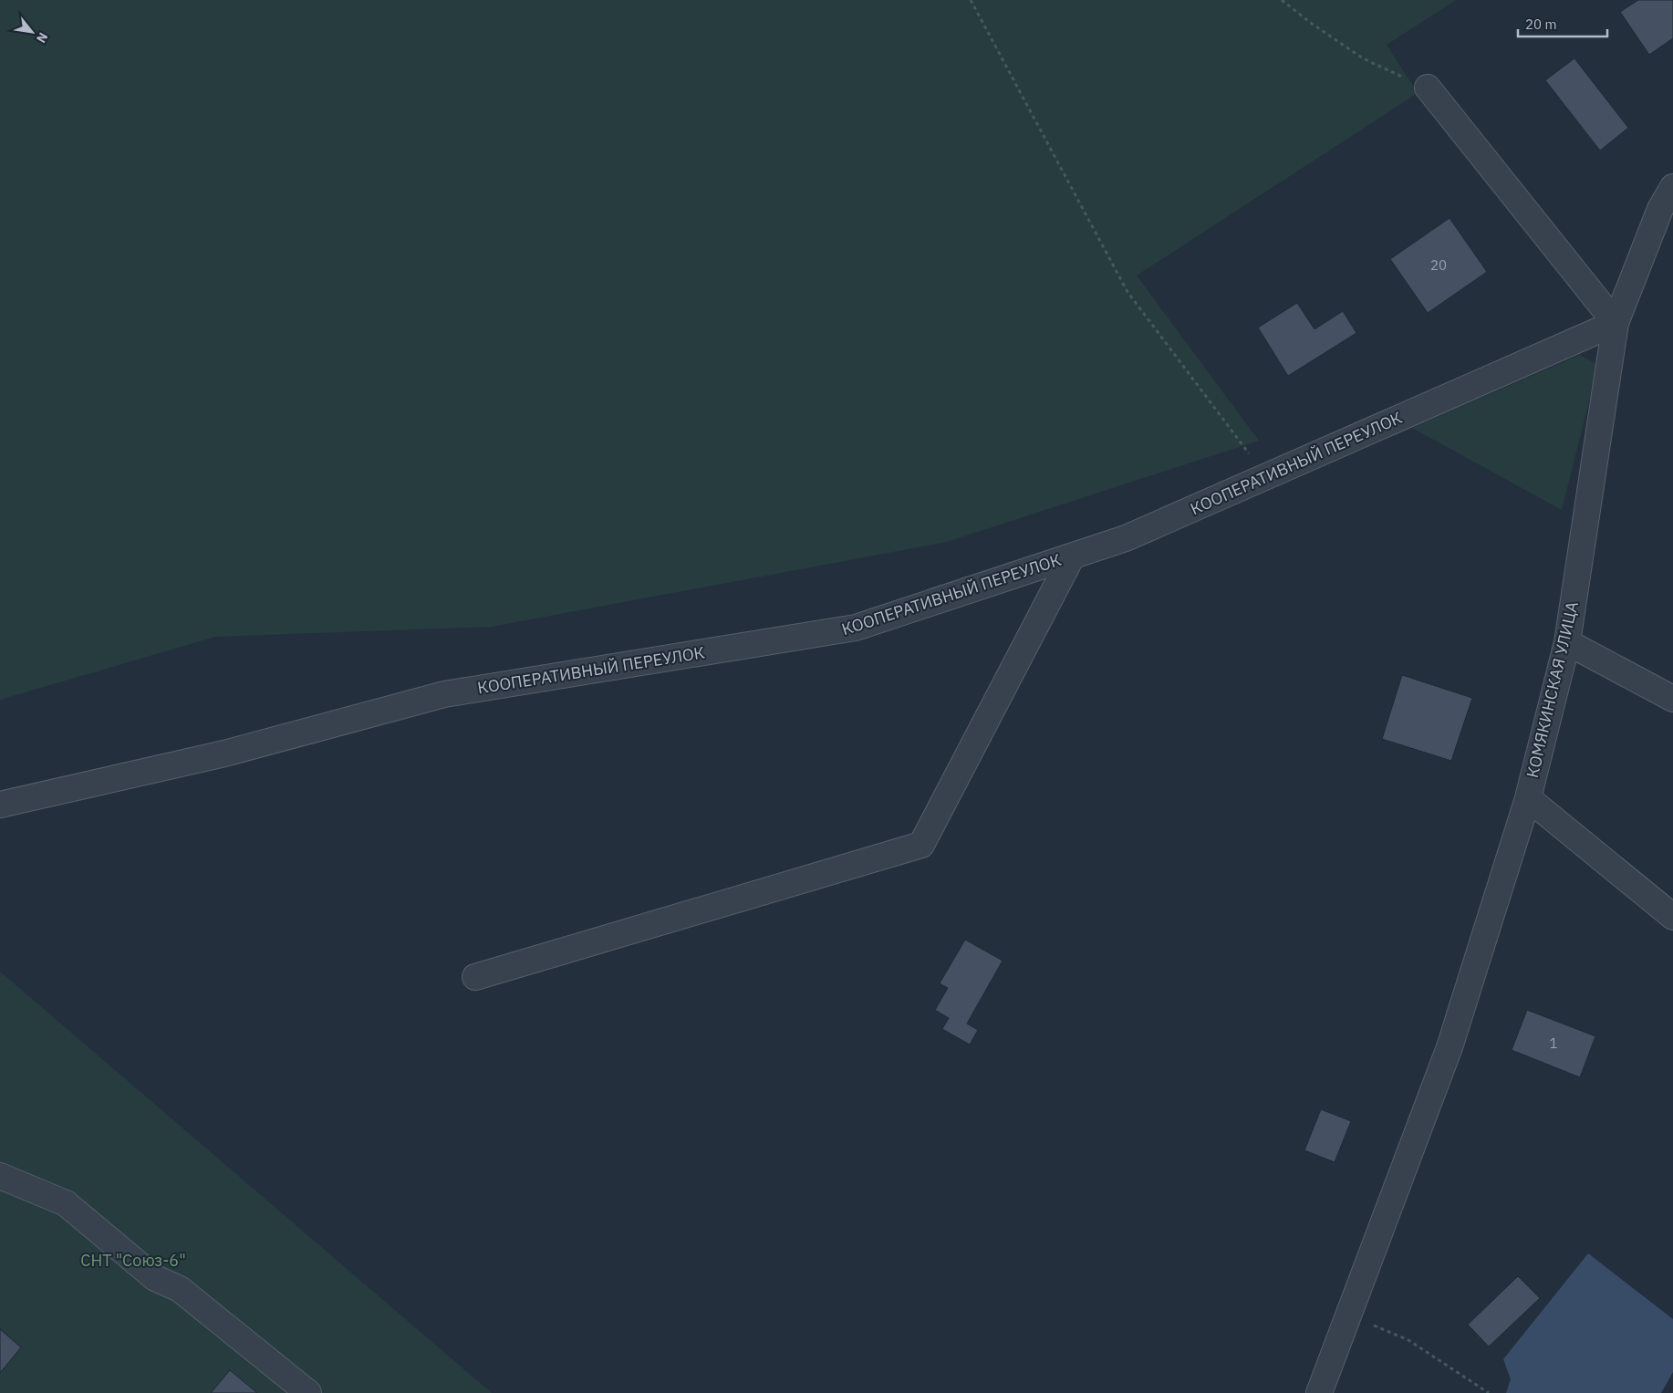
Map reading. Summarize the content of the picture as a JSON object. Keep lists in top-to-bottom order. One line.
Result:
{"streets":{"street":["КООПЕРАТИВНЫЙ ПЕРЕУЛОК","КОМЯКИНСКАЯ УЛИЦА"]},"crossings":[["КООПЕРАТИВНЫЙ ПЕРЕУЛОК","КОМЯКИНСКАЯ УЛИЦА"]],"parks":["СНТ \"Союз-6\""],"house_numbers":["20","1"],"scale_bar":"20 m","north":"bottom right"}
